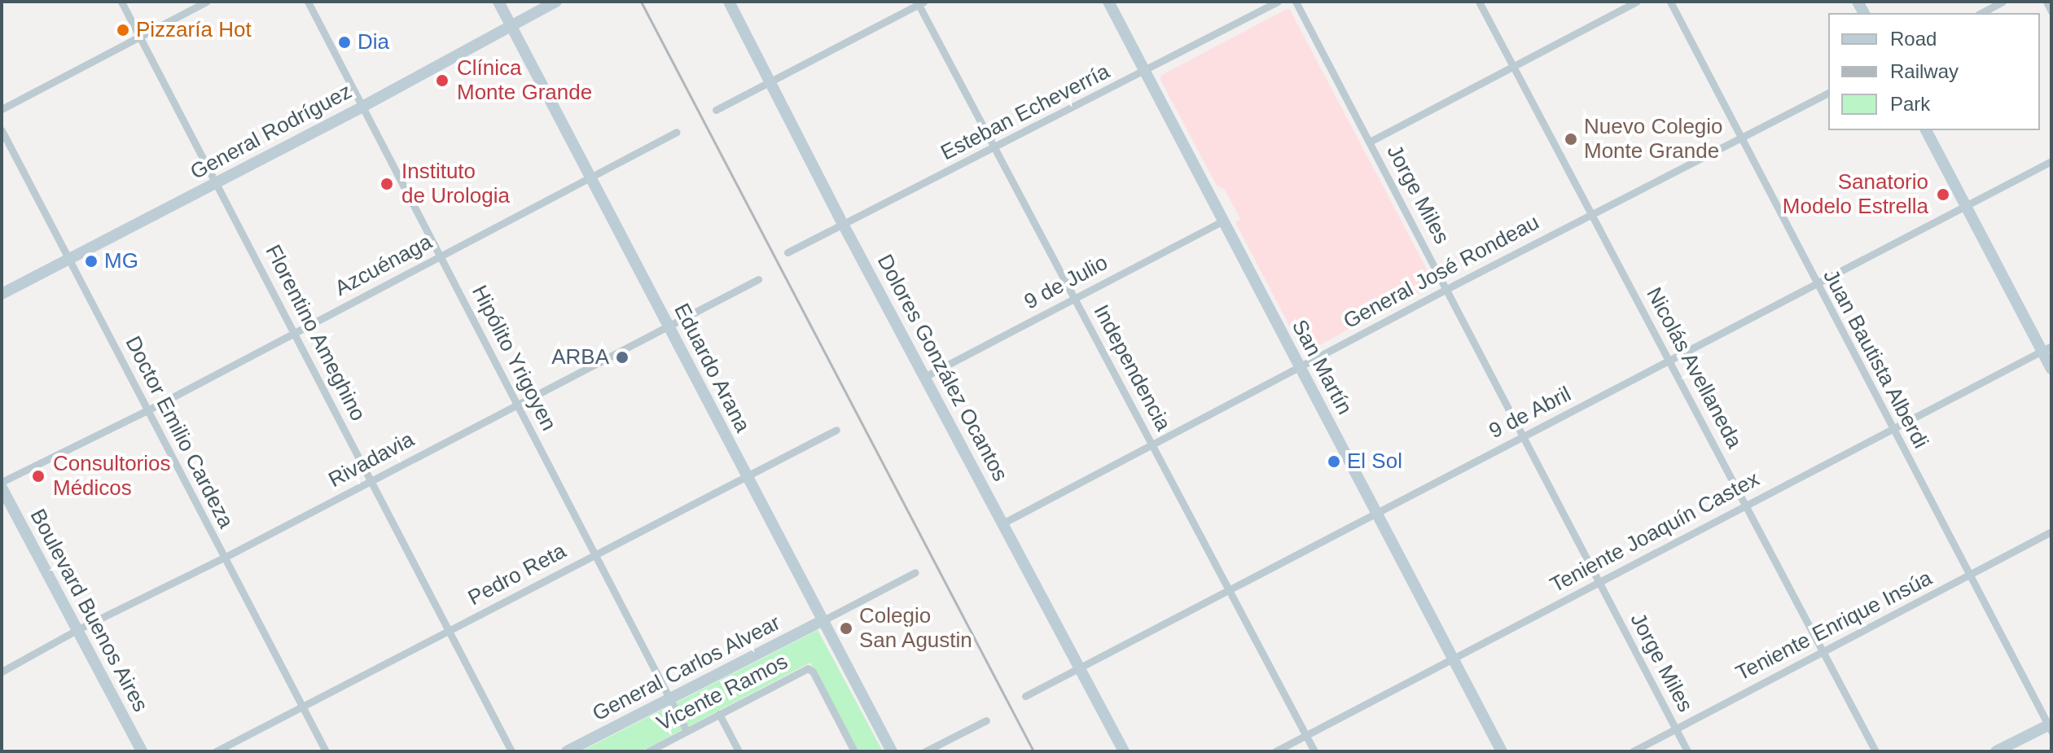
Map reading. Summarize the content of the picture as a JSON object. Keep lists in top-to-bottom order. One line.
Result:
{"streets":{"street":["Esteban Echeverría","General Rodríguez","Jorge Miles","Azcuénaga","General José Rondeau","9 de Julio","Florentino Ameghino","Hipólito Yrigoyen","Juan Bautista Alberdi","San Martín","Eduardo Arana","Dolores González Ocantos","Independencia","Nicolás Avellaneda","9 de Abril","Doctor Emilio Cardeza","Rivadavia","Teniente Joaquín Castex","Pedro Reta","Boulevard Buenos Aires","Teniente Enrique Insúa","General Carlos Alvear","Vicente Ramos"]},"crossings":[["Esteban Echeverría","San Martín"],["Esteban Echeverría","Dolores González Ocantos"],["Esteban Echeverría","Independencia"],["General Rodríguez","Florentino Ameghino"],["General Rodríguez","Hipólito Yrigoyen"],["General Rodríguez","Eduardo Arana"],["General Rodríguez","Doctor Emilio Cardeza"],["Jorge Miles","General José Rondeau"],["Jorge Miles","9 de Abril"],["Jorge Miles","Teniente Joaquín Castex"],["Jorge Miles","Teniente Enrique Insúa"],["Azcuénaga","Florentino Ameghino"],["Azcuénaga","Hipólito Yrigoyen"],["Azcuénaga","Eduardo Arana"],["Azcuénaga","Doctor Emilio Cardeza"],["General José Rondeau","Juan Bautista Alberdi"],["General José Rondeau","San Martín"],["General José Rondeau","Dolores González Ocantos"],["General José Rondeau","Independencia"],["General José Rondeau","Nicolás Avellaneda"],["9 de Julio","San Martín"],["9 de Julio","Dolores González Ocantos"],["9 de Julio","Independencia"],["Florentino Ameghino","Rivadavia"],["Florentino Ameghino","Pedro Reta"],["Hipólito Yrigoyen","Rivadavia"],["Hipólito Yrigoyen","Pedro Reta"],["Hipólito Yrigoyen","General Carlos Alvear"],["Hipólito Yrigoyen","Vicente Ramos"],["Juan Bautista Alberdi","9 de Abril"],["Juan Bautista Alberdi","Teniente Joaquín Castex"],["Juan Bautista Alberdi","Teniente Enrique Insúa"],["San Martín","9 de Abril"],["San Martín","Teniente Joaquín Castex"],["Eduardo Arana","Rivadavia"],["Eduardo Arana","Pedro Reta"],["Eduardo Arana","General Carlos Alvear"],["Dolores González Ocantos","9 de Abril"],["Independencia","9 de Abril"],["Independencia","Teniente Joaquín Castex"],["Nicolás Avellaneda","9 de Abril"],["Nicolás Avellaneda","Teniente Joaquín Castex"],["Nicolás Avellaneda","Teniente Enrique Insúa"],["Doctor Emilio Cardeza","Rivadavia"],["Doctor Emilio Cardeza","Pedro Reta"],["Rivadavia","Boulevard Buenos Aires"]],"places":["Pizzaría Hot","Dia","Clínica Monte Grande","Nuevo Colegio Monte Grande","Instituto de Urologia","Sanatorio Modelo Estrella","MG","ARBA","El Sol","Consultorios Médicos","Colegio San Agustin"],"legend":["Road","Railway","Park"]}
